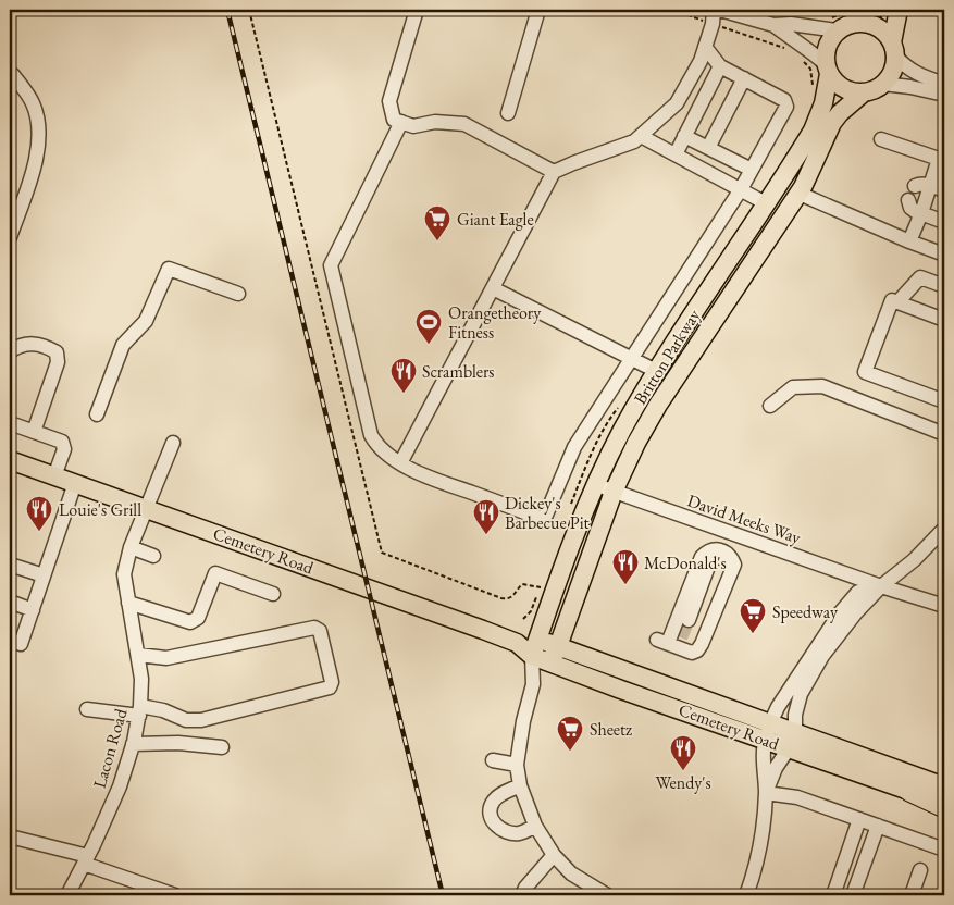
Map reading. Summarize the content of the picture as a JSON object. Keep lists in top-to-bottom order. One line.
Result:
{"streets":{"main road":["Britton Parkway","Cemetery Road"],"street":["David Meeks Way","Lacon Road"]},"crossings":[["Britton Parkway","David Meeks Way"],["Britton Parkway","Cemetery Road"],["Cemetery Road","Lacon Road"]],"places":{"supermarket":["Giant Eagle","Speedway","Sheetz"],"sports":["Orangetheory Fitness"],"restaurant":["Scramblers","Louie's Grill","Dickey's Barbecue Pit","McDonald's","Wendy's"]}}
